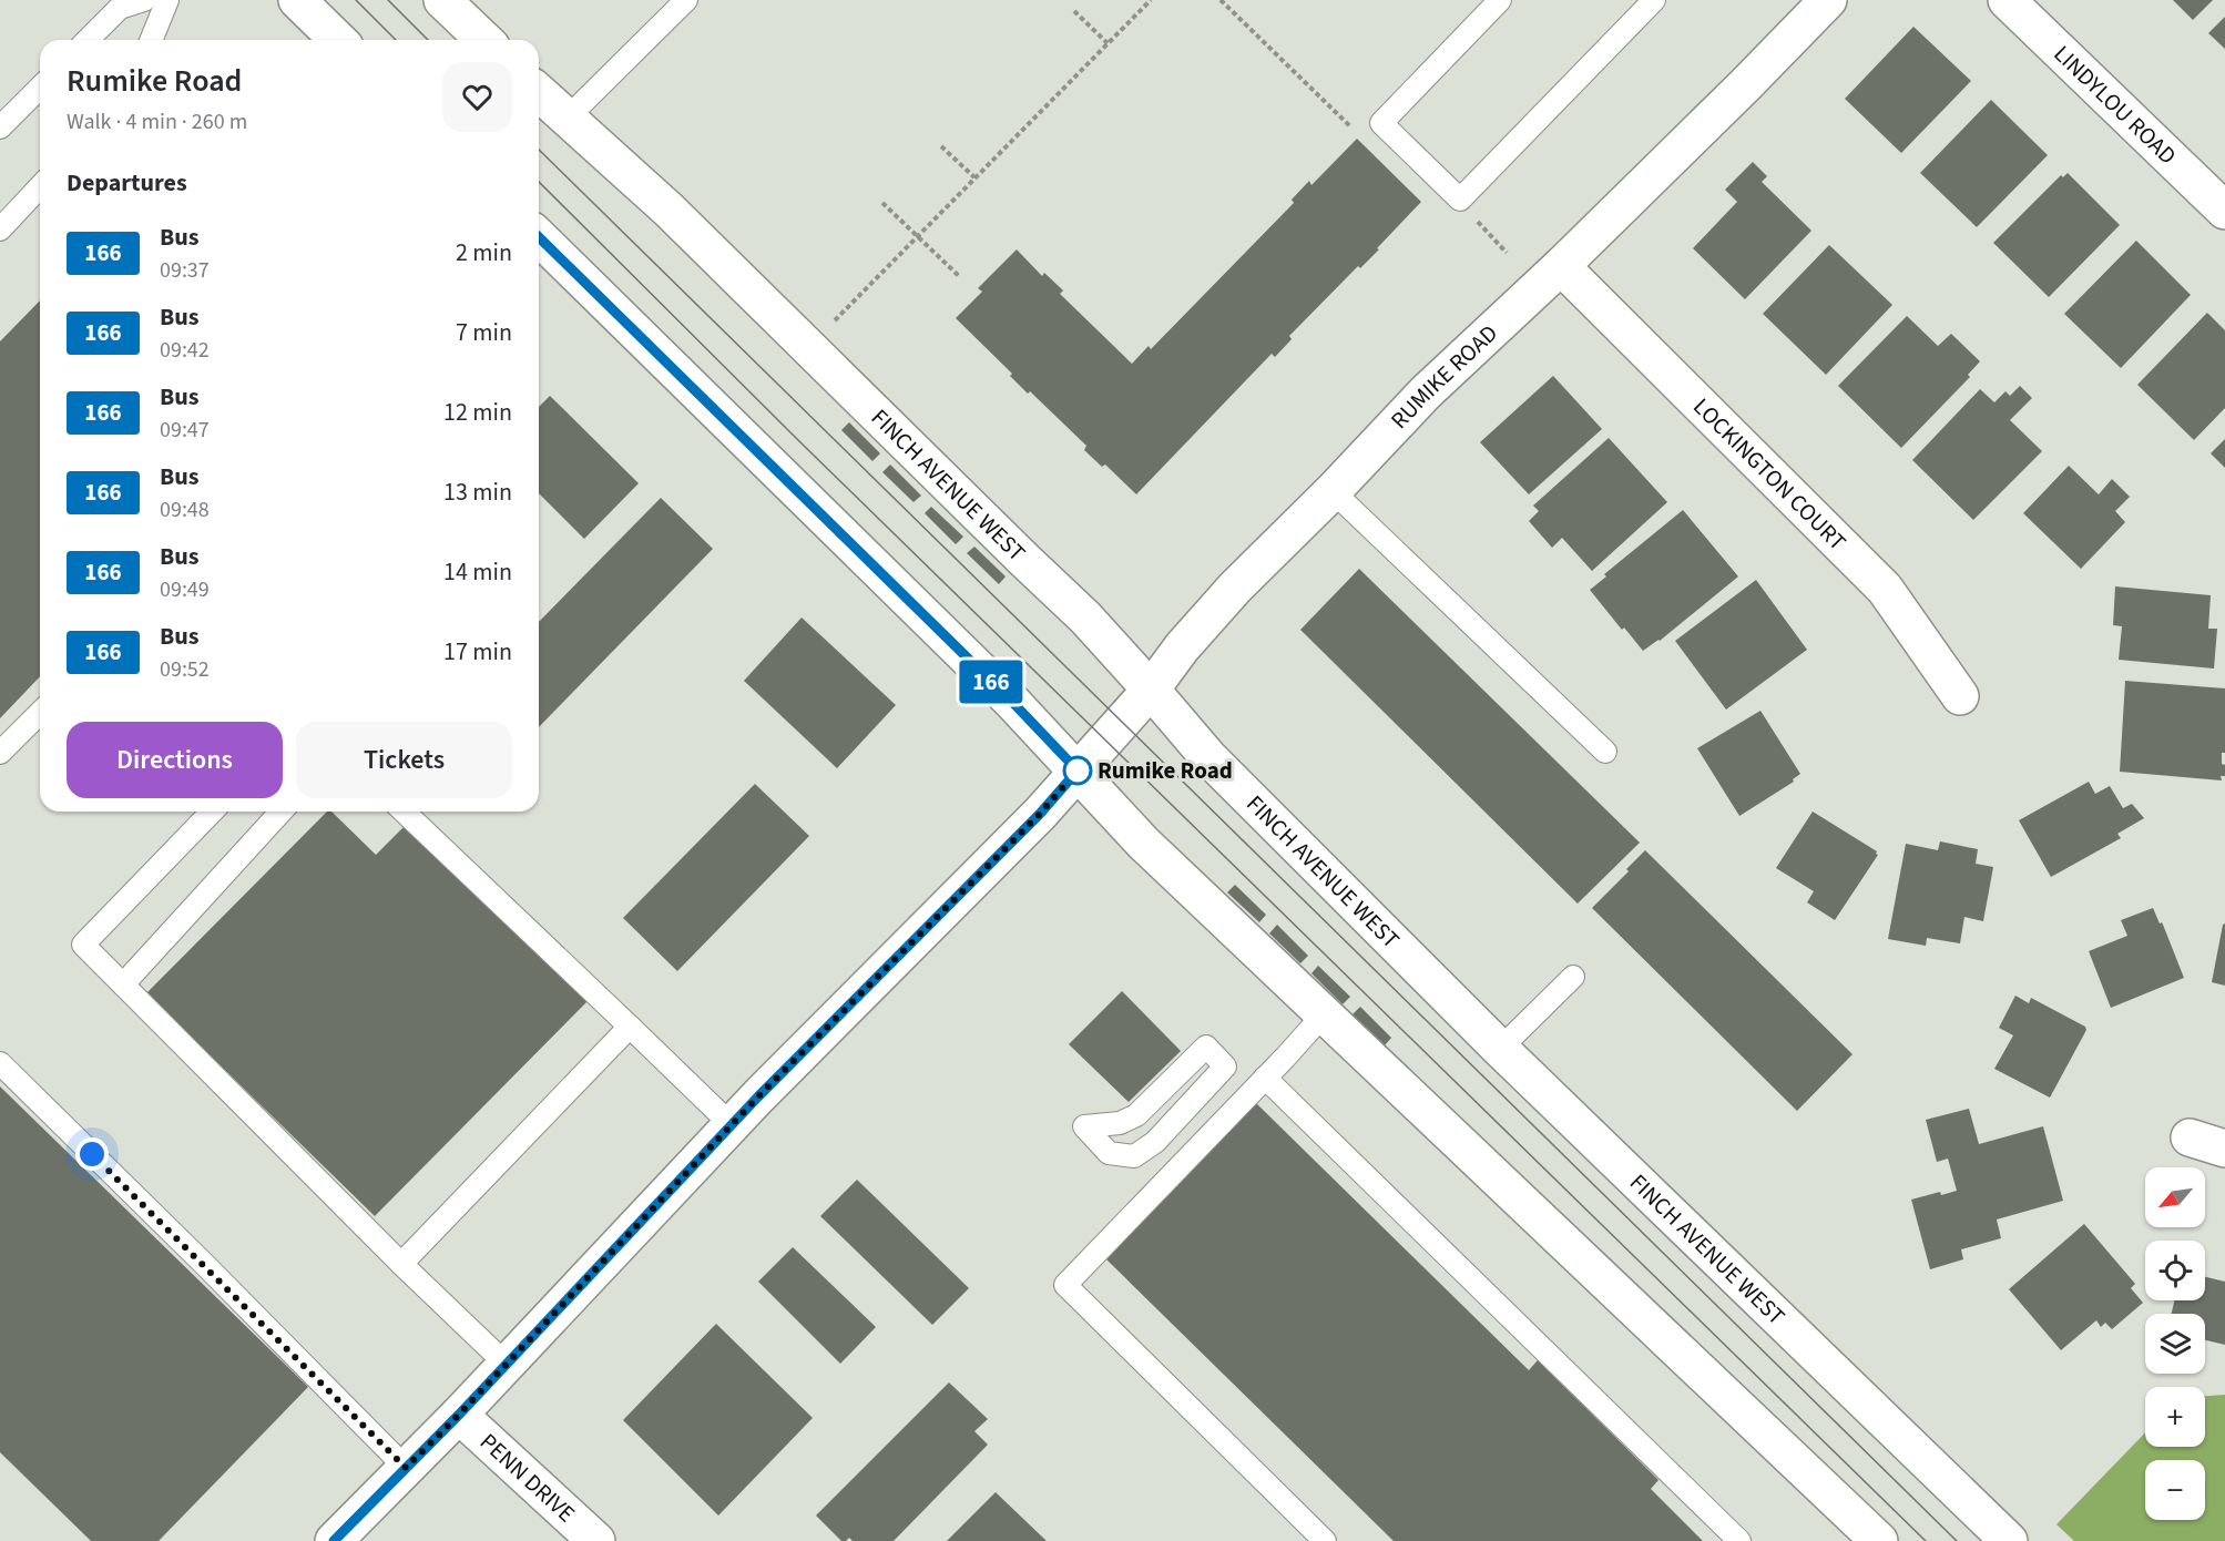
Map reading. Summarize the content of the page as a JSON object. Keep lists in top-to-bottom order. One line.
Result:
{"streets":{"main road":["LINDYLOU ROAD","RUMIKE ROAD","LOCKINGTON COURT","FINCH AVENUE WEST","PENN DRIVE"]},"crossings":[["RUMIKE ROAD","LOCKINGTON COURT"],["RUMIKE ROAD","FINCH AVENUE WEST"],["RUMIKE ROAD","PENN DRIVE"]],"places":["Rumike Road"],"lines":["bus line 166"],"north":"bottom left","page":{"on_map":"166","heading":[["Rumike Road","Walk · 4 min · 260 m"],"Departures"],"list":[{"mark":"166","name":"Bus","note":"09:37","value":"2 min"},{"mark":"166","name":"Bus","note":"09:42","value":"7 min"},{"mark":"166","name":"Bus","note":"09:47","value":"12 min"},{"mark":"166","name":"Bus","note":"09:48","value":"13 min"},{"mark":"166","name":"Bus","note":"09:49","value":"14 min"},{"mark":"166","name":"Bus","note":"09:52","value":"17 min"}],"buttons":["Directions","Tickets"],"map_buttons":["+","−"]}}
